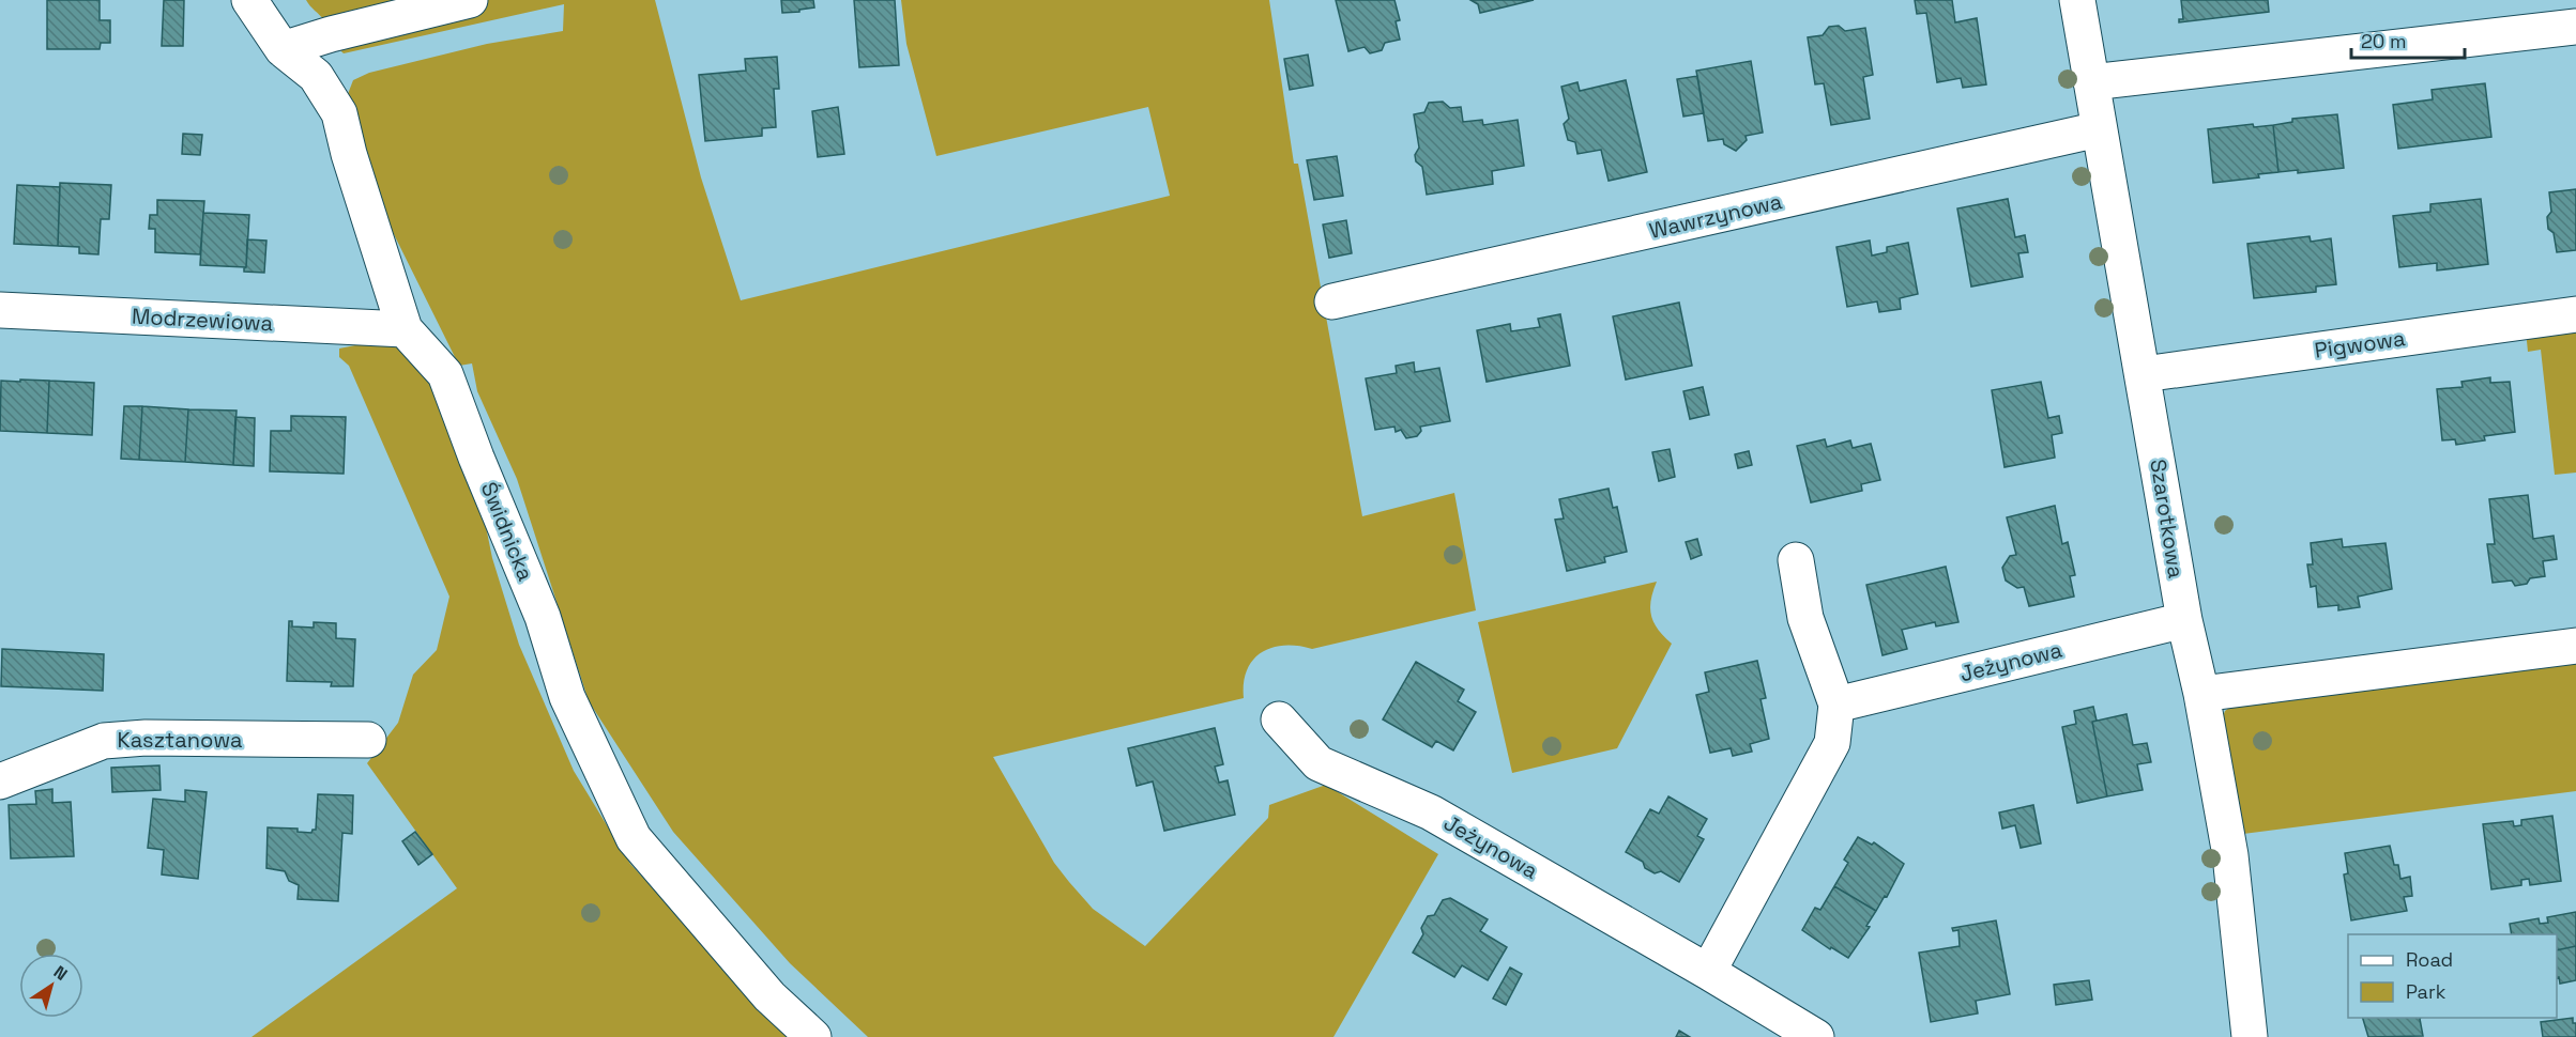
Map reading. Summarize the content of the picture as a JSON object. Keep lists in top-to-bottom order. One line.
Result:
{"streets":{"street":["Wawrzynowa","Modrzewiowa","Pigwowa","Szarotkowa","Świdnicka","Jeżynowa","Kasztanowa"]},"crossings":[["Wawrzynowa","Szarotkowa"],["Modrzewiowa","Świdnicka"],["Pigwowa","Szarotkowa"],["Szarotkowa","Jeżynowa"]],"legend":["Road","Park"],"scale_bar":"20 m","north":"top right"}
